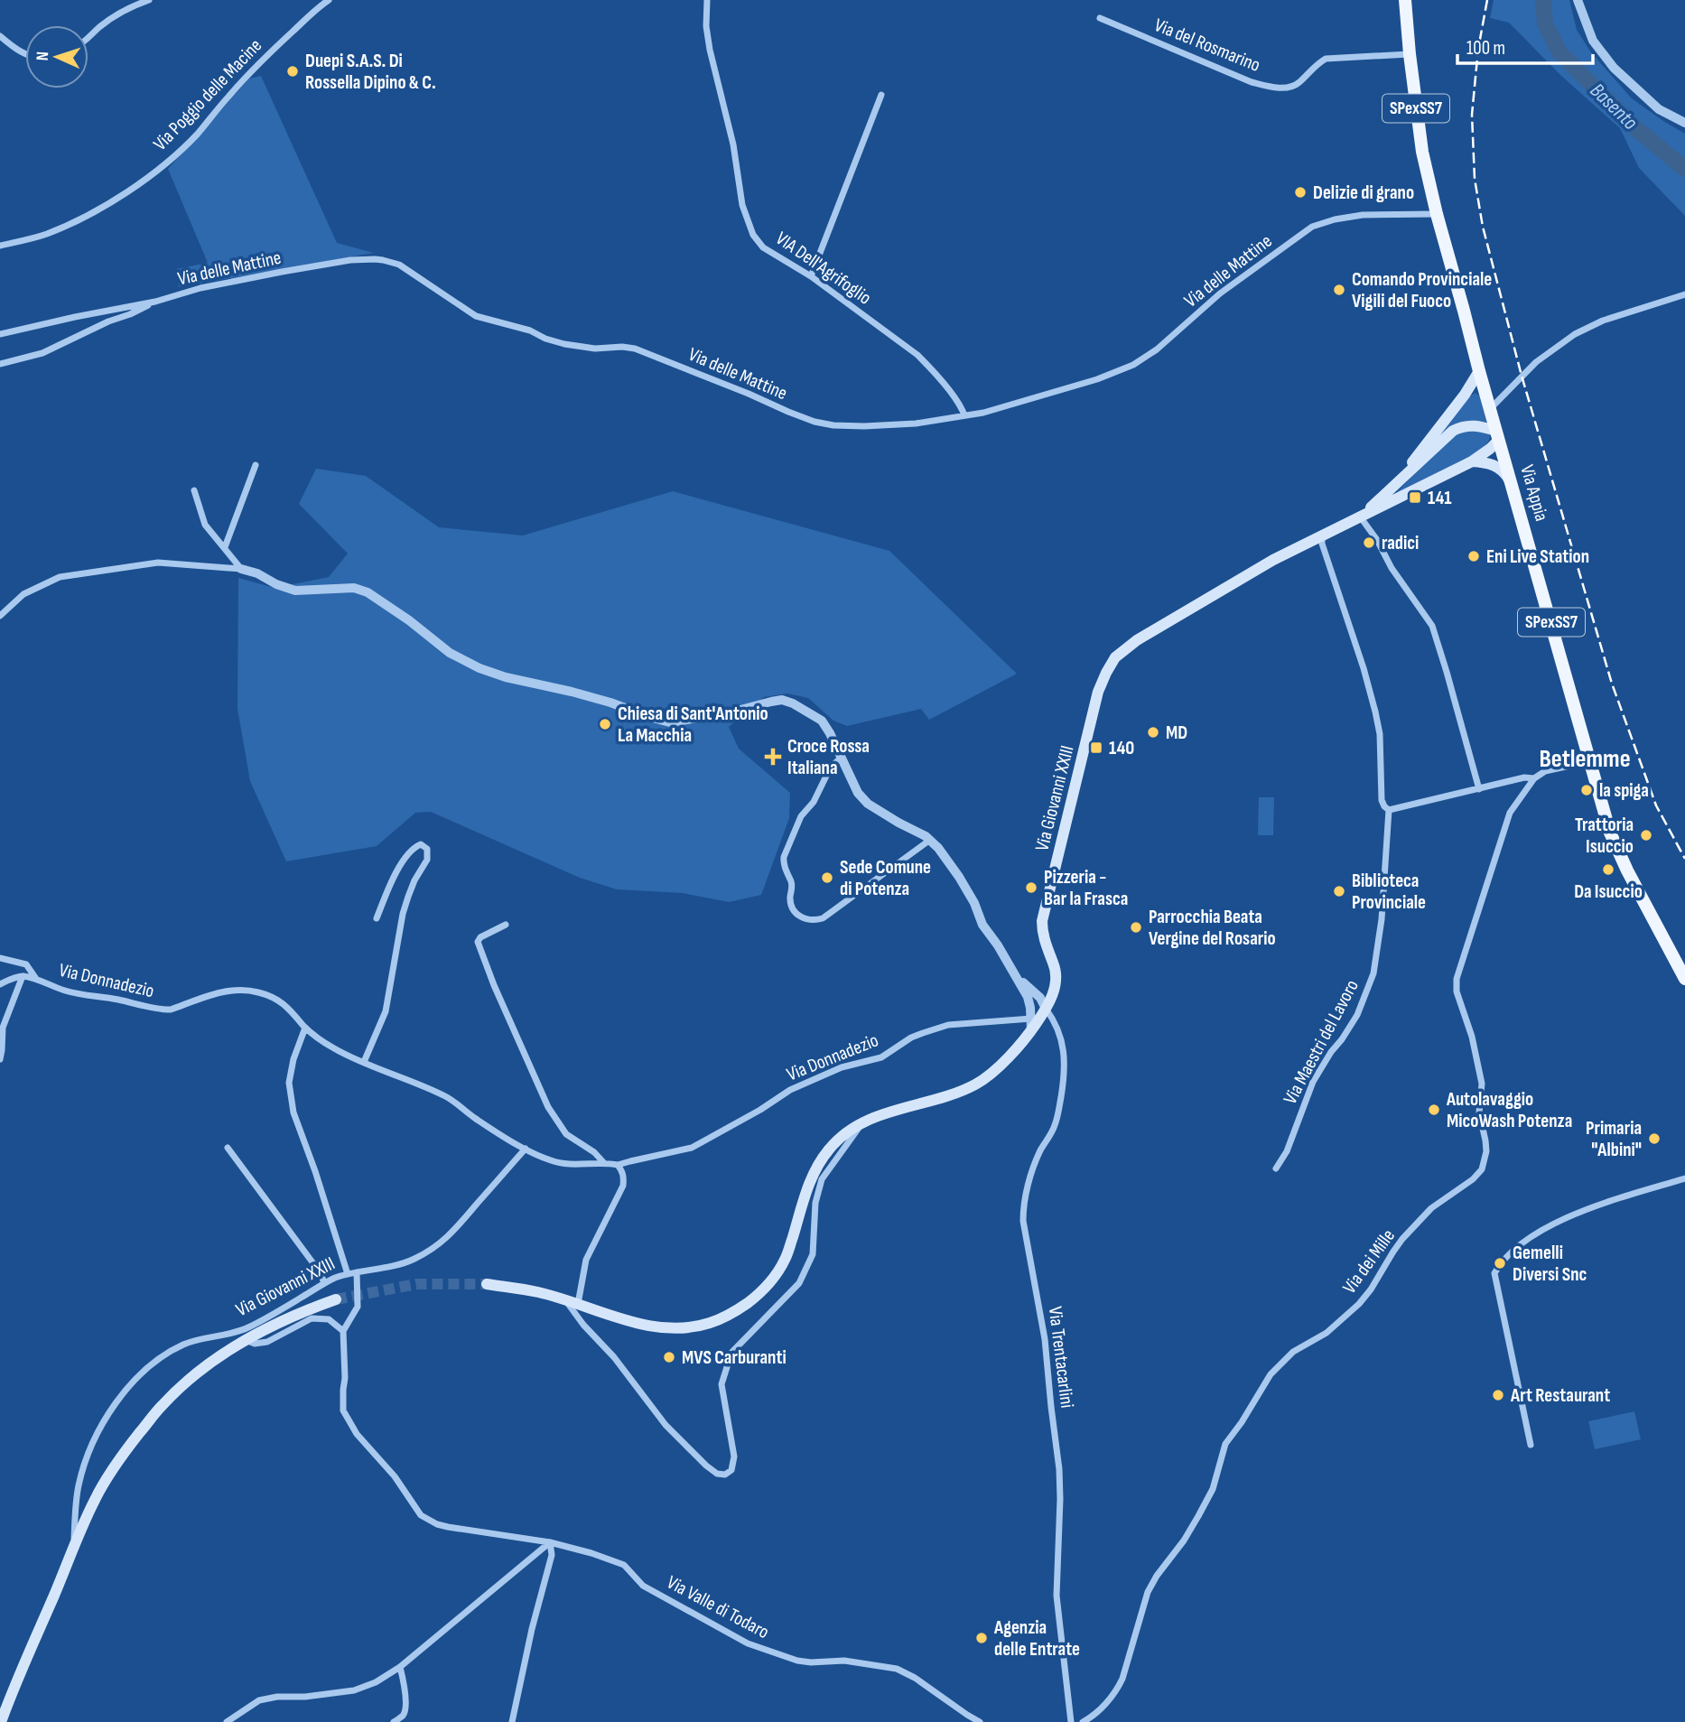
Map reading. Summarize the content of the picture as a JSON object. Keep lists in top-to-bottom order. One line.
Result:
{"streets":{"main road":["SPexSS7","Via Appia","Via Giovanni XXIII"],"street":["Via del Rosmarino","Via Poggio delle Macine","Via delle Mattine","VIA Dell'Agrifoglio","Via Donnadezio","Via Maestri del Lavoro","Via dei Mille","Via Trentacarlini","Via Valle di Todaro"]},"crossings":[["Via del Rosmarino","Via Appia"],["Via delle Mattine","VIA Dell'Agrifoglio"],["Via delle Mattine","Via Appia"],["Via Giovanni XXIII","Via Donnadezio"],["Via Giovanni XXIII","Via Maestri del Lavoro"]],"districts":["Betlemme"],"water":["Basento"],"places":{"other":["Duepi S.A.S. Di Rossella Dipino & C.","Delizie di grano","Comando Provinciale Vigili del Fuoco","radici","Eni Live Station","Chiesa di Sant'Antonio La Macchia","MD","la spiga","Trattoria Isuccio","Da Isuccio","Sede Comune di Potenza","Pizzeria - Bar la Frasca","Biblioteca Provinciale","Parrocchia Beata Vergine del Rosario","Autolavaggio MicoWash Potenza","Primaria \"Albini\"","Gemelli Diversi Snc","MVS Carburanti","Art Restaurant","Agenzia delle Entrate"],"transit":["141","140"],"health":["Croce Rossa Italiana"]},"scale_bar":"100 m","north":"left"}
